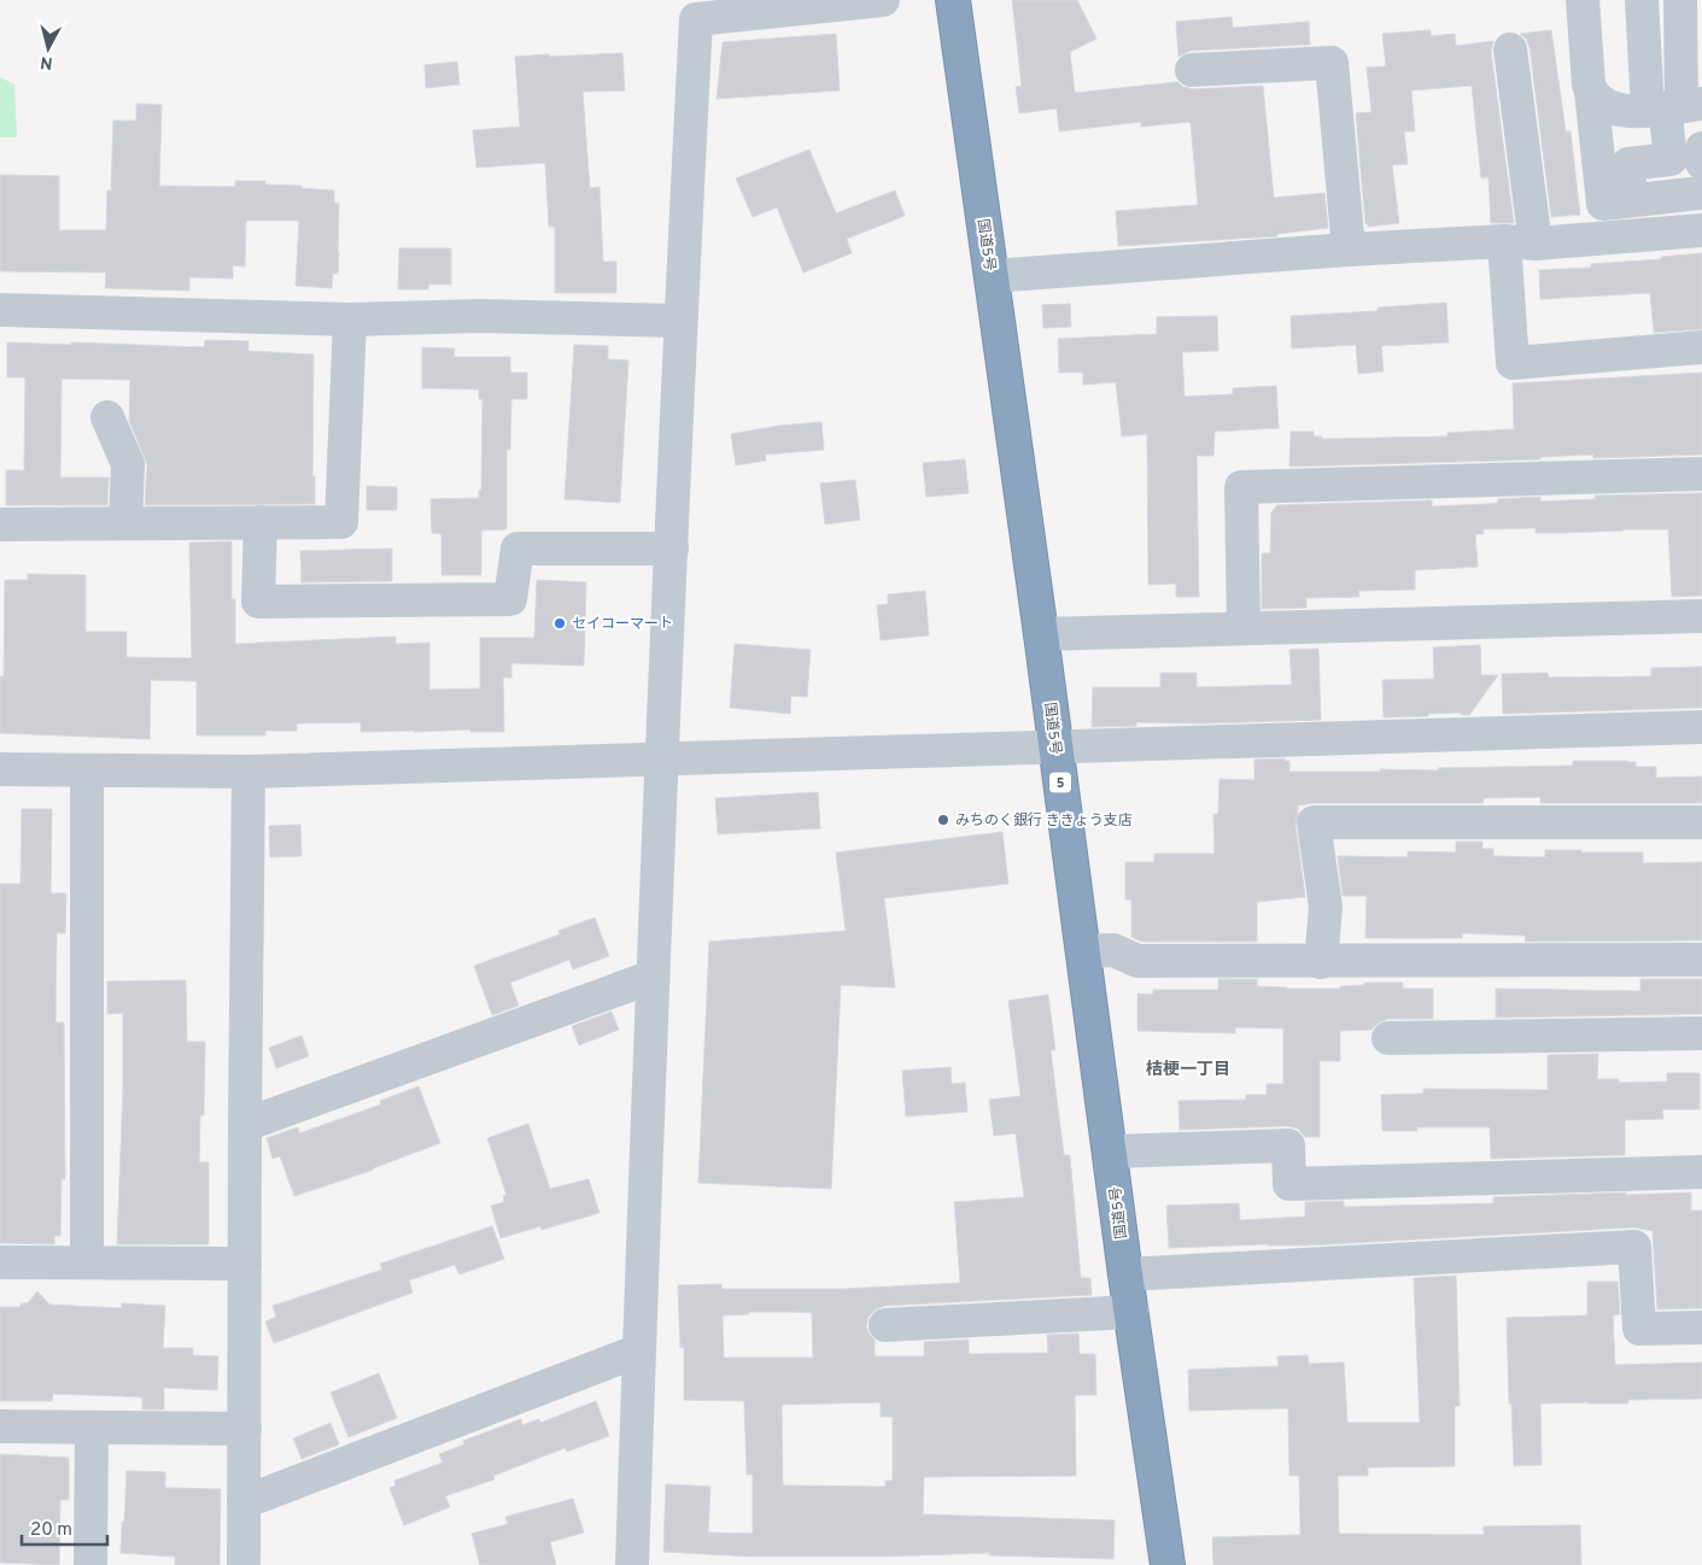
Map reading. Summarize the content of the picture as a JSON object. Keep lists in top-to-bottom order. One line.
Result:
{"streets":{"highway":["国道5号","5"]},"districts":["桔梗一丁目"],"places":["セイコーマート","みちのく銀行 ききょう支店"],"scale_bar":"20 m","north":"bottom"}
